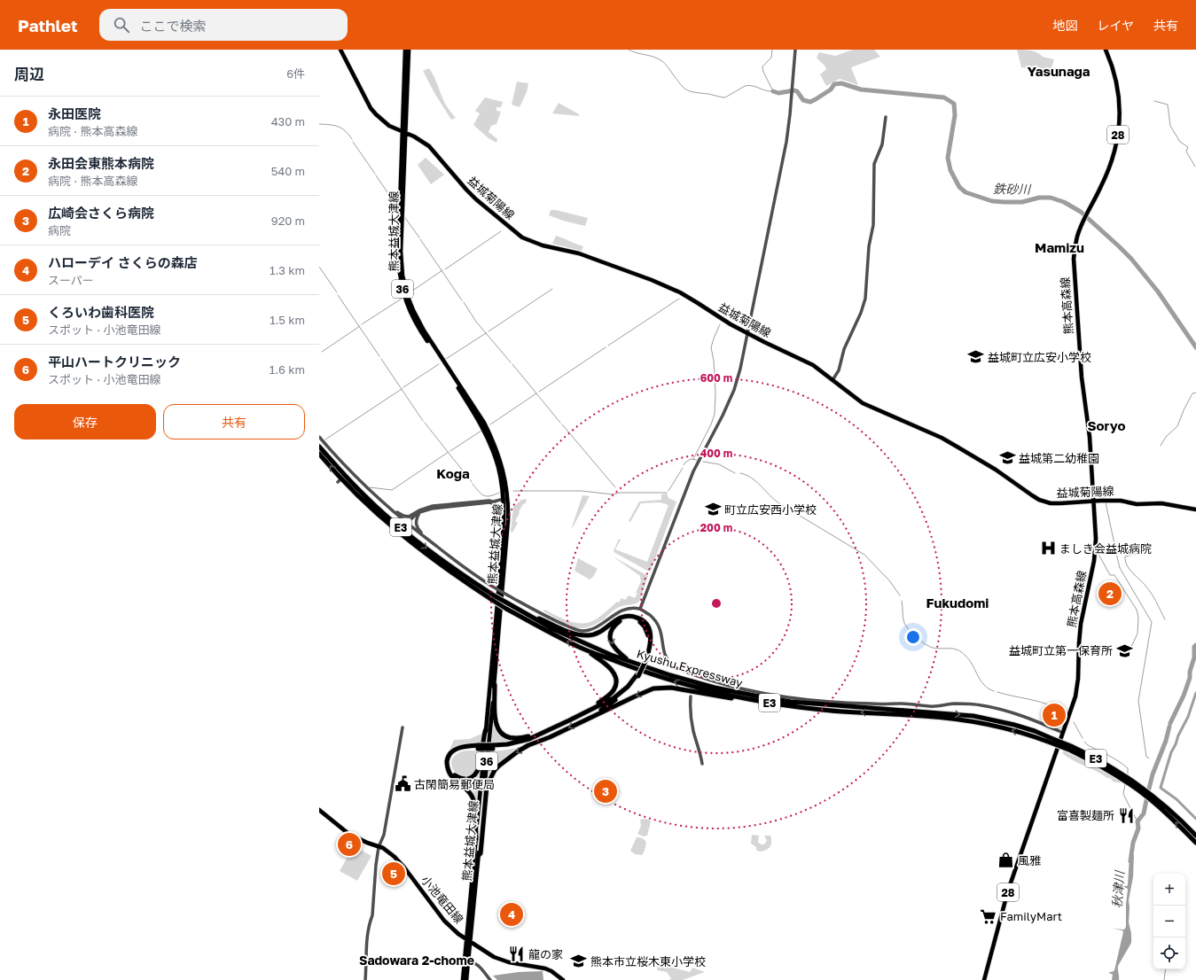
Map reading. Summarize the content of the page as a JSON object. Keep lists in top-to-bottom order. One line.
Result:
{"streets":{"highway":["E3","Kyushu Expressway"],"main road":["28","益城菊陽線","熊本益城大津線","36","熊本高森線","小池竜田線"]},"crossings":[["益城菊陽線","熊本益城大津線"],["益城菊陽線","熊本高森線"],["熊本益城大津線","小池竜田線"]],"districts":["Yasunaga","Mamizu","Soryo","Koga","Fukudomi","Sadowara 2-chome"],"water":["鉄砂川","秋津川"],"places":{"school or university":["益城町立広安小学校","益城第二幼稚園","町立広安西小学校","益城町立第一保育所","熊本市立桜木東小学校"],"hospital":["ましき会益城病院"],"public building":["古閑簡易郵便局"],"restaurant":["富喜製麺所","龍の家"],"shop":["風雅"],"supermarket":["FamilyMart"]},"page":{"header":"Pathlet","search":"ここで検索","nav":["地図","レイヤ","共有"],"heading":["周辺","6件"],"list":[{"mark":"1","name":"永田医院","note":"病院 · 熊本高森線","value":"430 m"},{"mark":"2","name":"永田会東熊本病院","note":"病院 · 熊本高森線","value":"540 m"},{"mark":"3","name":"広崎会さくら病院","note":"病院","value":"920 m"},{"mark":"4","name":"ハローデイ さくらの森店","note":"スーパー","value":"1.3 km"},{"mark":"5","name":"くろいわ歯科医院","note":"スポット · 小池竜田線","value":"1.5 km"},{"mark":"6","name":"平山ハートクリニック","note":"スポット · 小池竜田線","value":"1.6 km"}],"buttons":["保存","共有"],"pins":["2","1","3","6","5","4"],"map_buttons":["+","−"]},"rings":["600 m","400 m","200 m"]}
